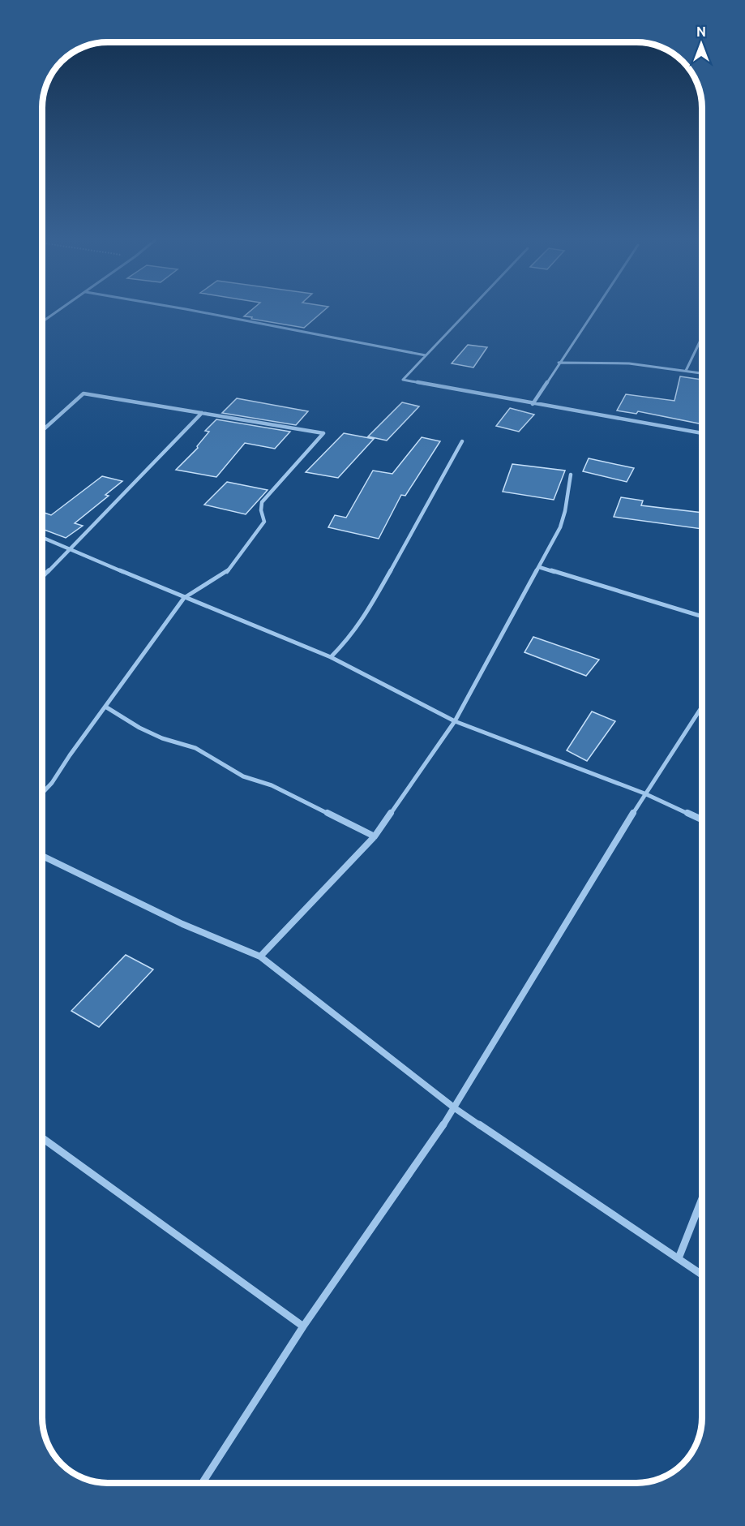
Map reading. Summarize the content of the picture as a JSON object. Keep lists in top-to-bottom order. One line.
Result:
{"north":"top"}
